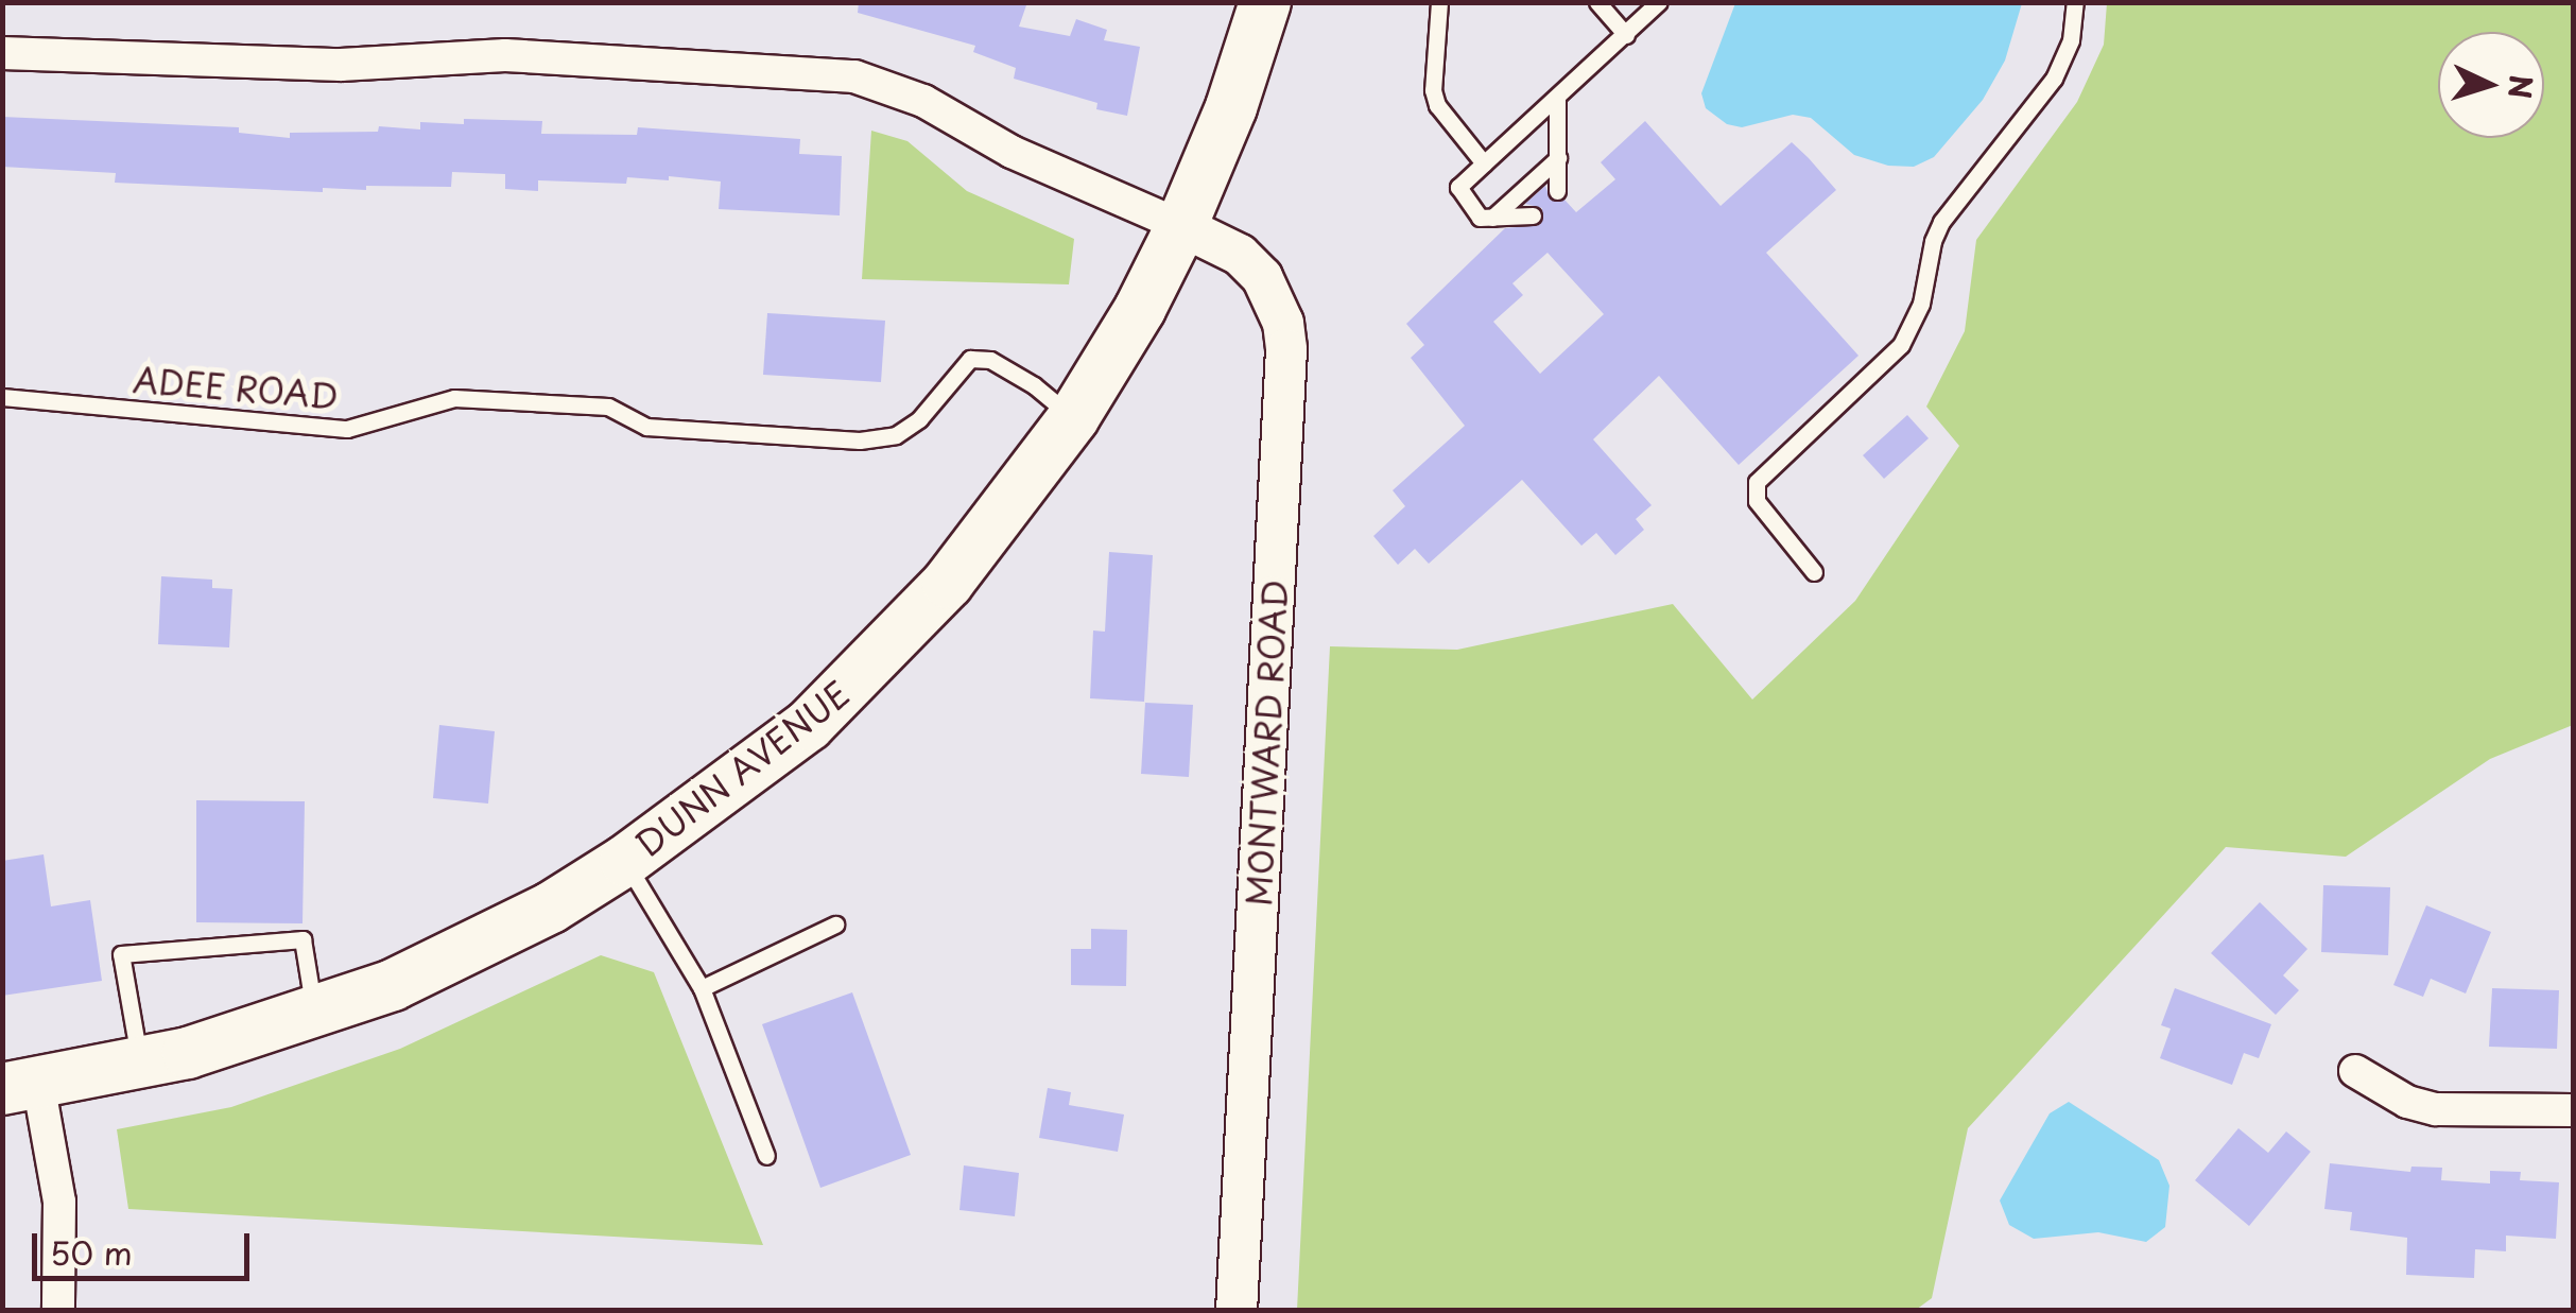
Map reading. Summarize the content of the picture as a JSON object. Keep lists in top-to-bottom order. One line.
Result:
{"streets":{"main road":["DUNN AVENUE"],"street":["MONTWARD ROAD"],"lane":["ADEE ROAD"]},"crossings":[["ADEE ROAD","DUNN AVENUE"],["MONTWARD ROAD","DUNN AVENUE"]],"scale_bar":"50 m","north":"right"}
